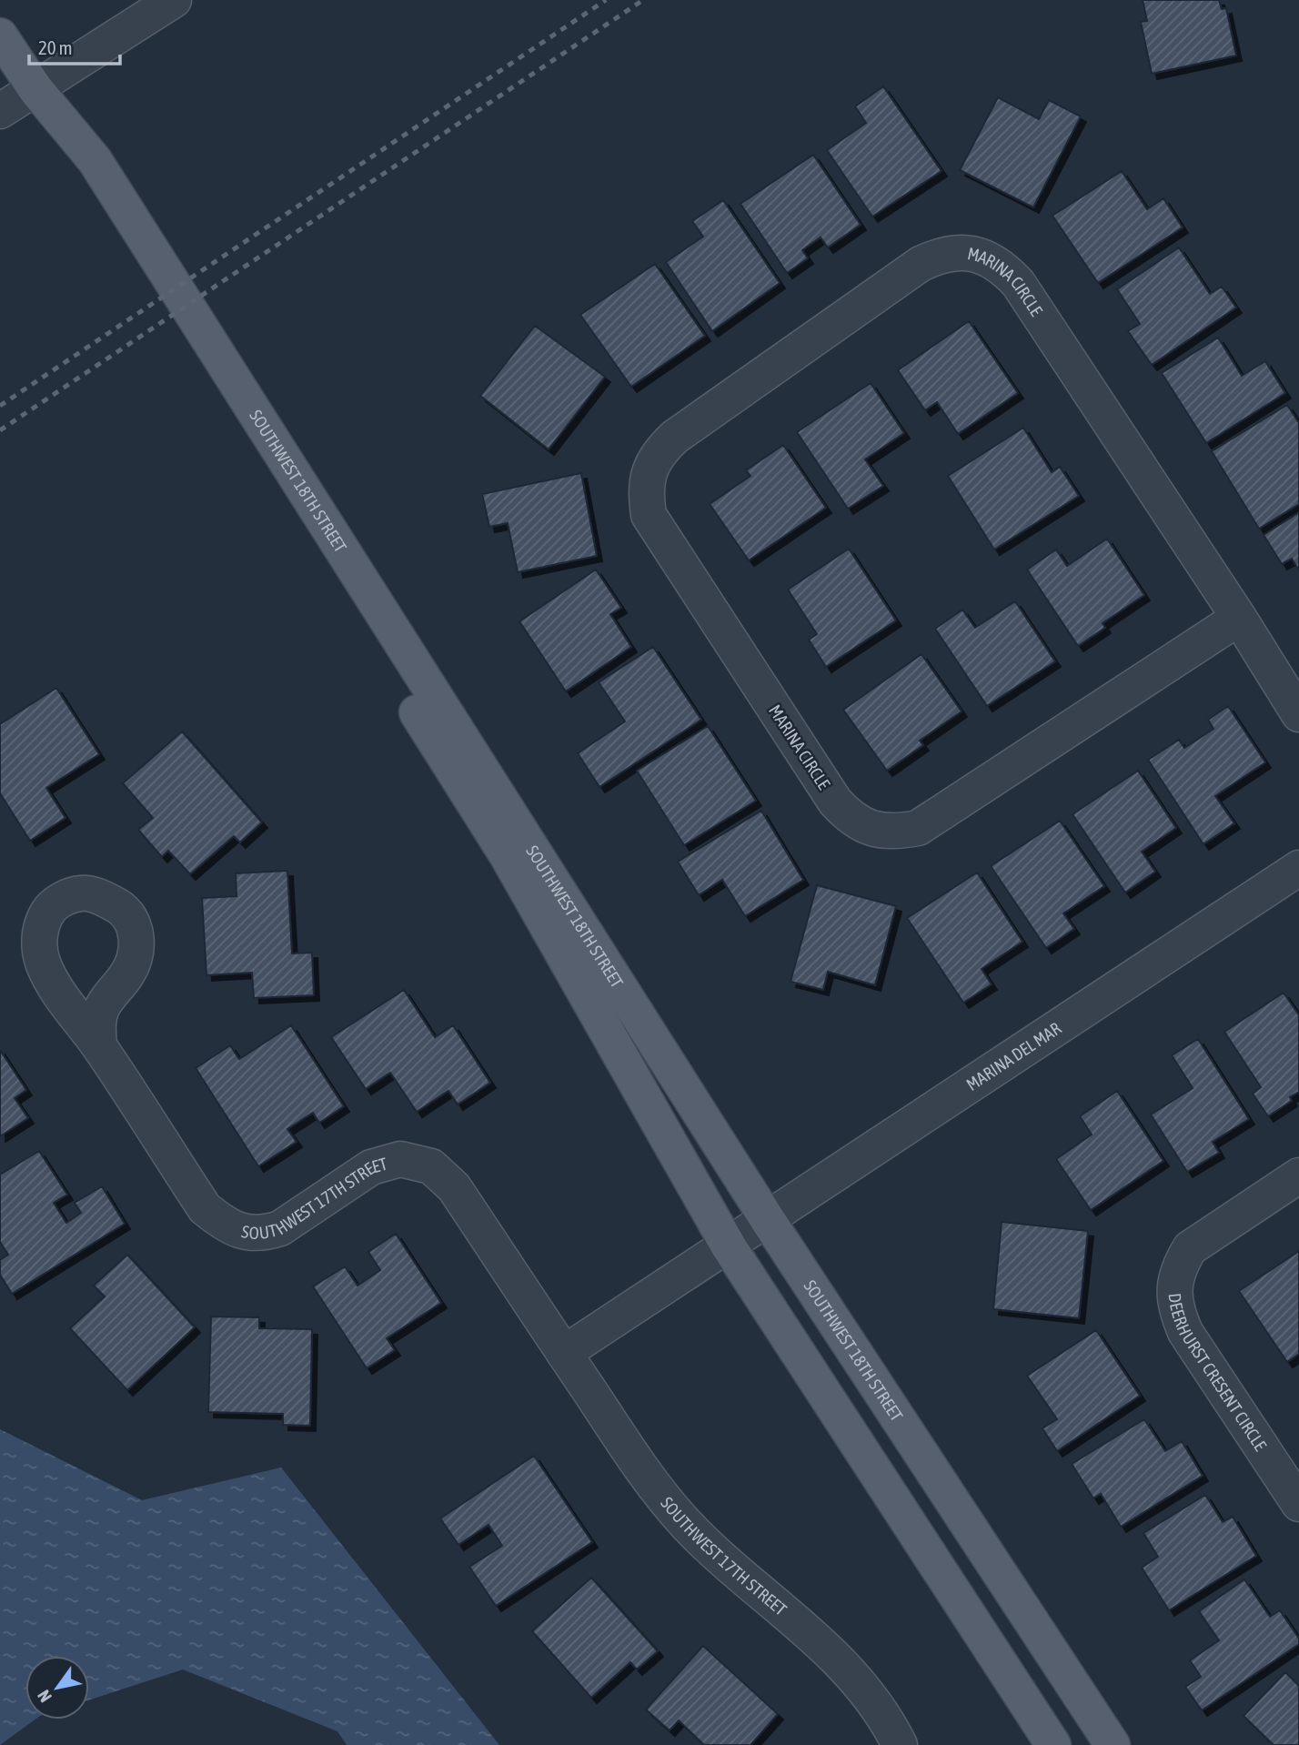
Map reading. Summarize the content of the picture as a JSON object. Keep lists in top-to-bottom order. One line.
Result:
{"streets":{"main road":["SOUTHWEST 18TH STREET"],"street":["MARINA CIRCLE","MARINA DEL MAR","SOUTHWEST 17TH STREET","DEERHURST CRESENT CIRCLE"]},"crossings":[["SOUTHWEST 18TH STREET","MARINA DEL MAR"]],"scale_bar":"20 m","north":"bottom left"}
